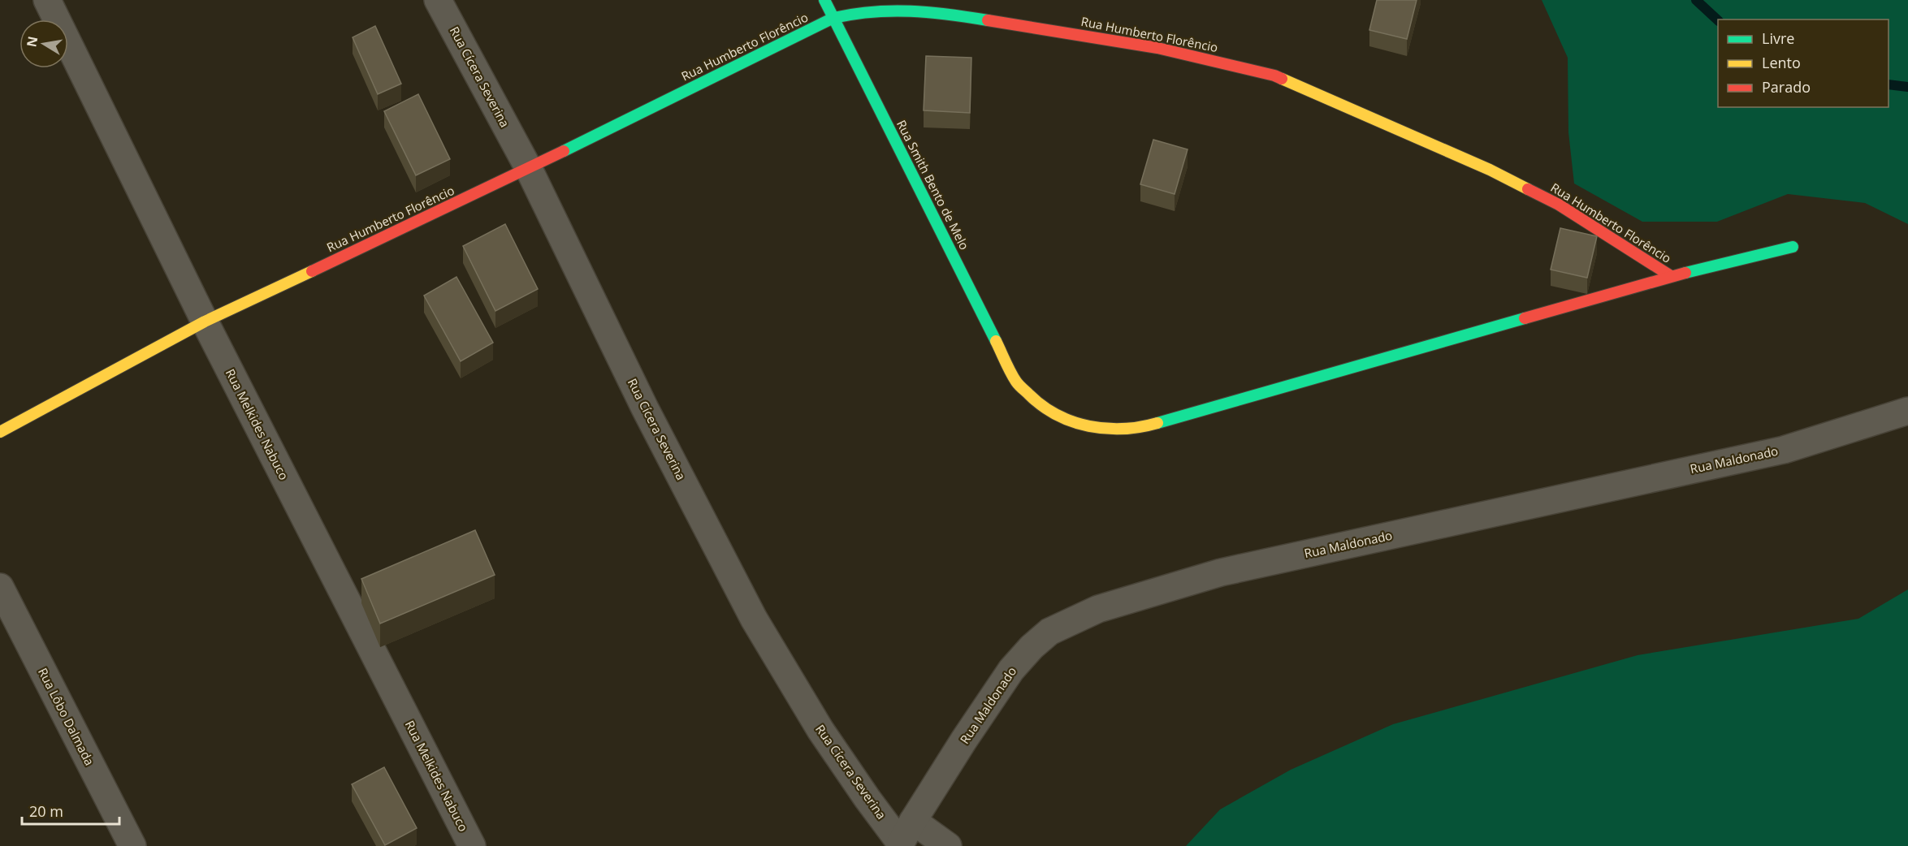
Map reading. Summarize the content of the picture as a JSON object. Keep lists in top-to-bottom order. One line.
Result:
{"streets":{"street":["Rua Humberto Florêncio","Rua Cícera Severina","Rua Smith Bento de Melo","Rua Melkides Nabuco","Rua Maldonado","Rua Lôbo Dalmada"]},"crossings":[["Rua Humberto Florêncio","Rua Cícera Severina"],["Rua Humberto Florêncio","Rua Smith Bento de Melo"],["Rua Humberto Florêncio","Rua Melkides Nabuco"],["Rua Cícera Severina","Rua Maldonado"]],"legend":["Livre","Lento","Parado"],"scale_bar":"20 m","north":"left"}
